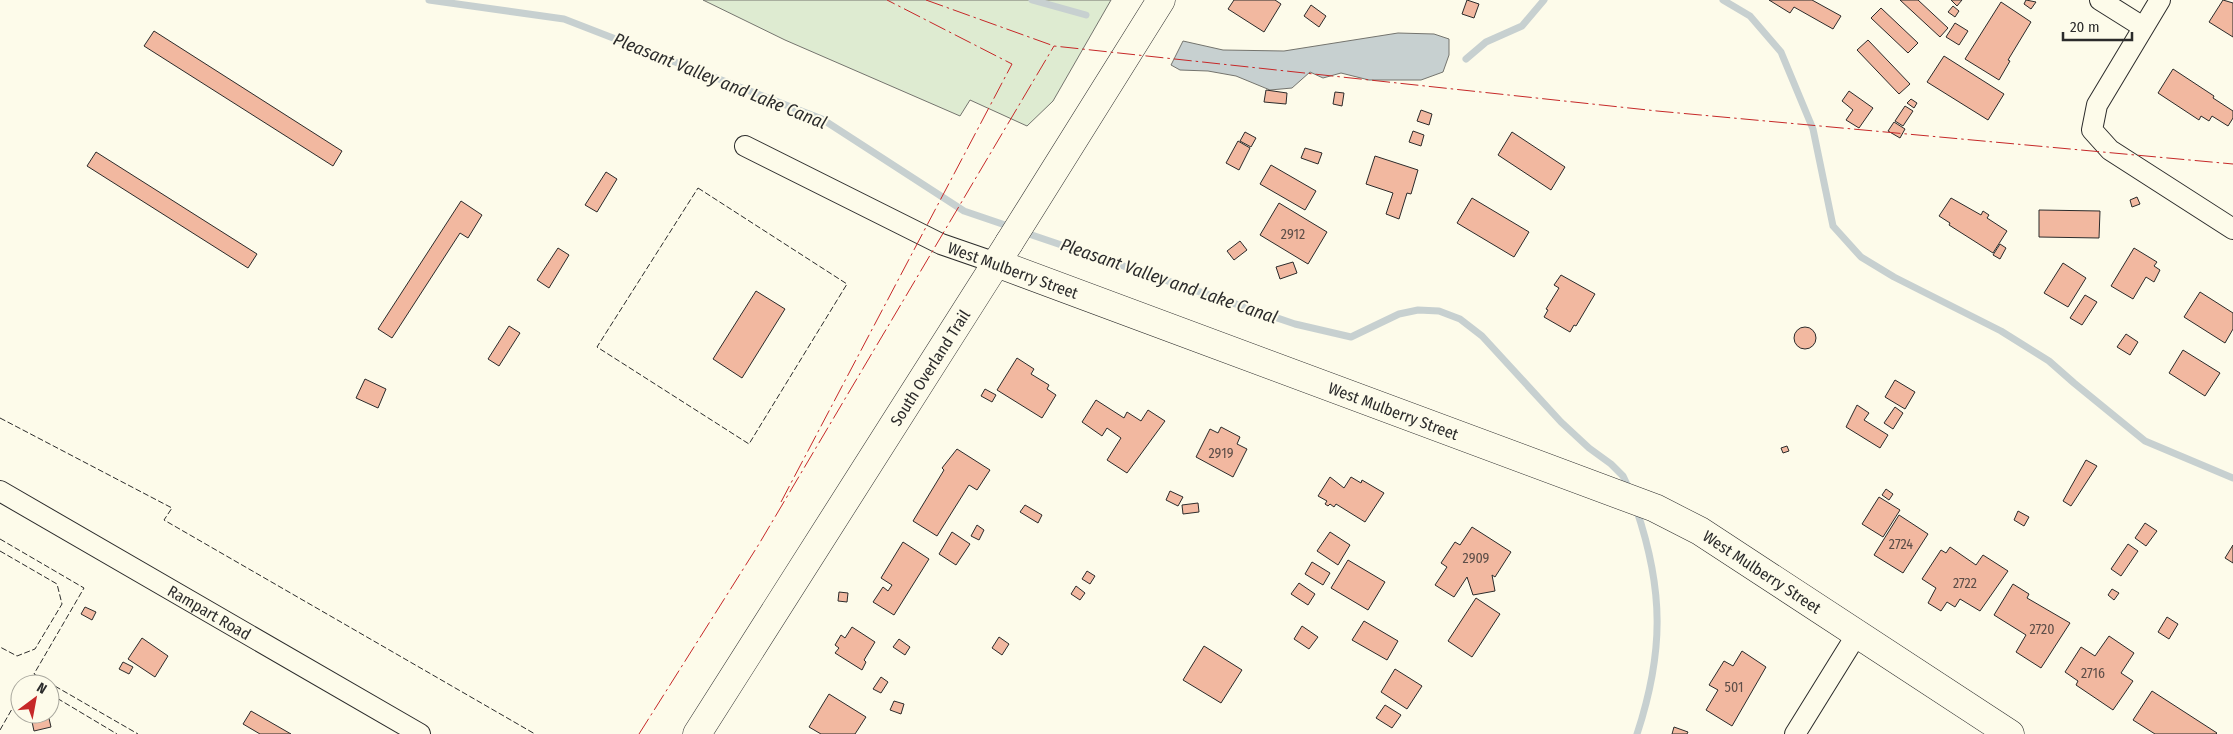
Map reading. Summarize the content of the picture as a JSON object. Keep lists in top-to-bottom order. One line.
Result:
{"streets":{"main road":["West Mulberry Street","South Overland Trail"],"street":["Rampart Road"]},"crossings":[["West Mulberry Street","South Overland Trail"]],"water":["Pleasant Valley and Lake Canal"],"house_numbers":["2912","2919","2724","2909","2722","2720","2716","501"],"scale_bar":"20 m","north":"top right"}
